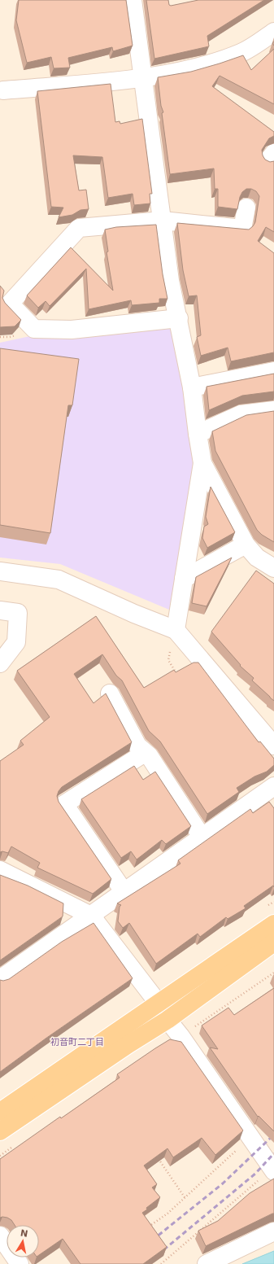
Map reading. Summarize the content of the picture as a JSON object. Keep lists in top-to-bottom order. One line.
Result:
{"districts":["初音町二丁目"],"north":"top"}
